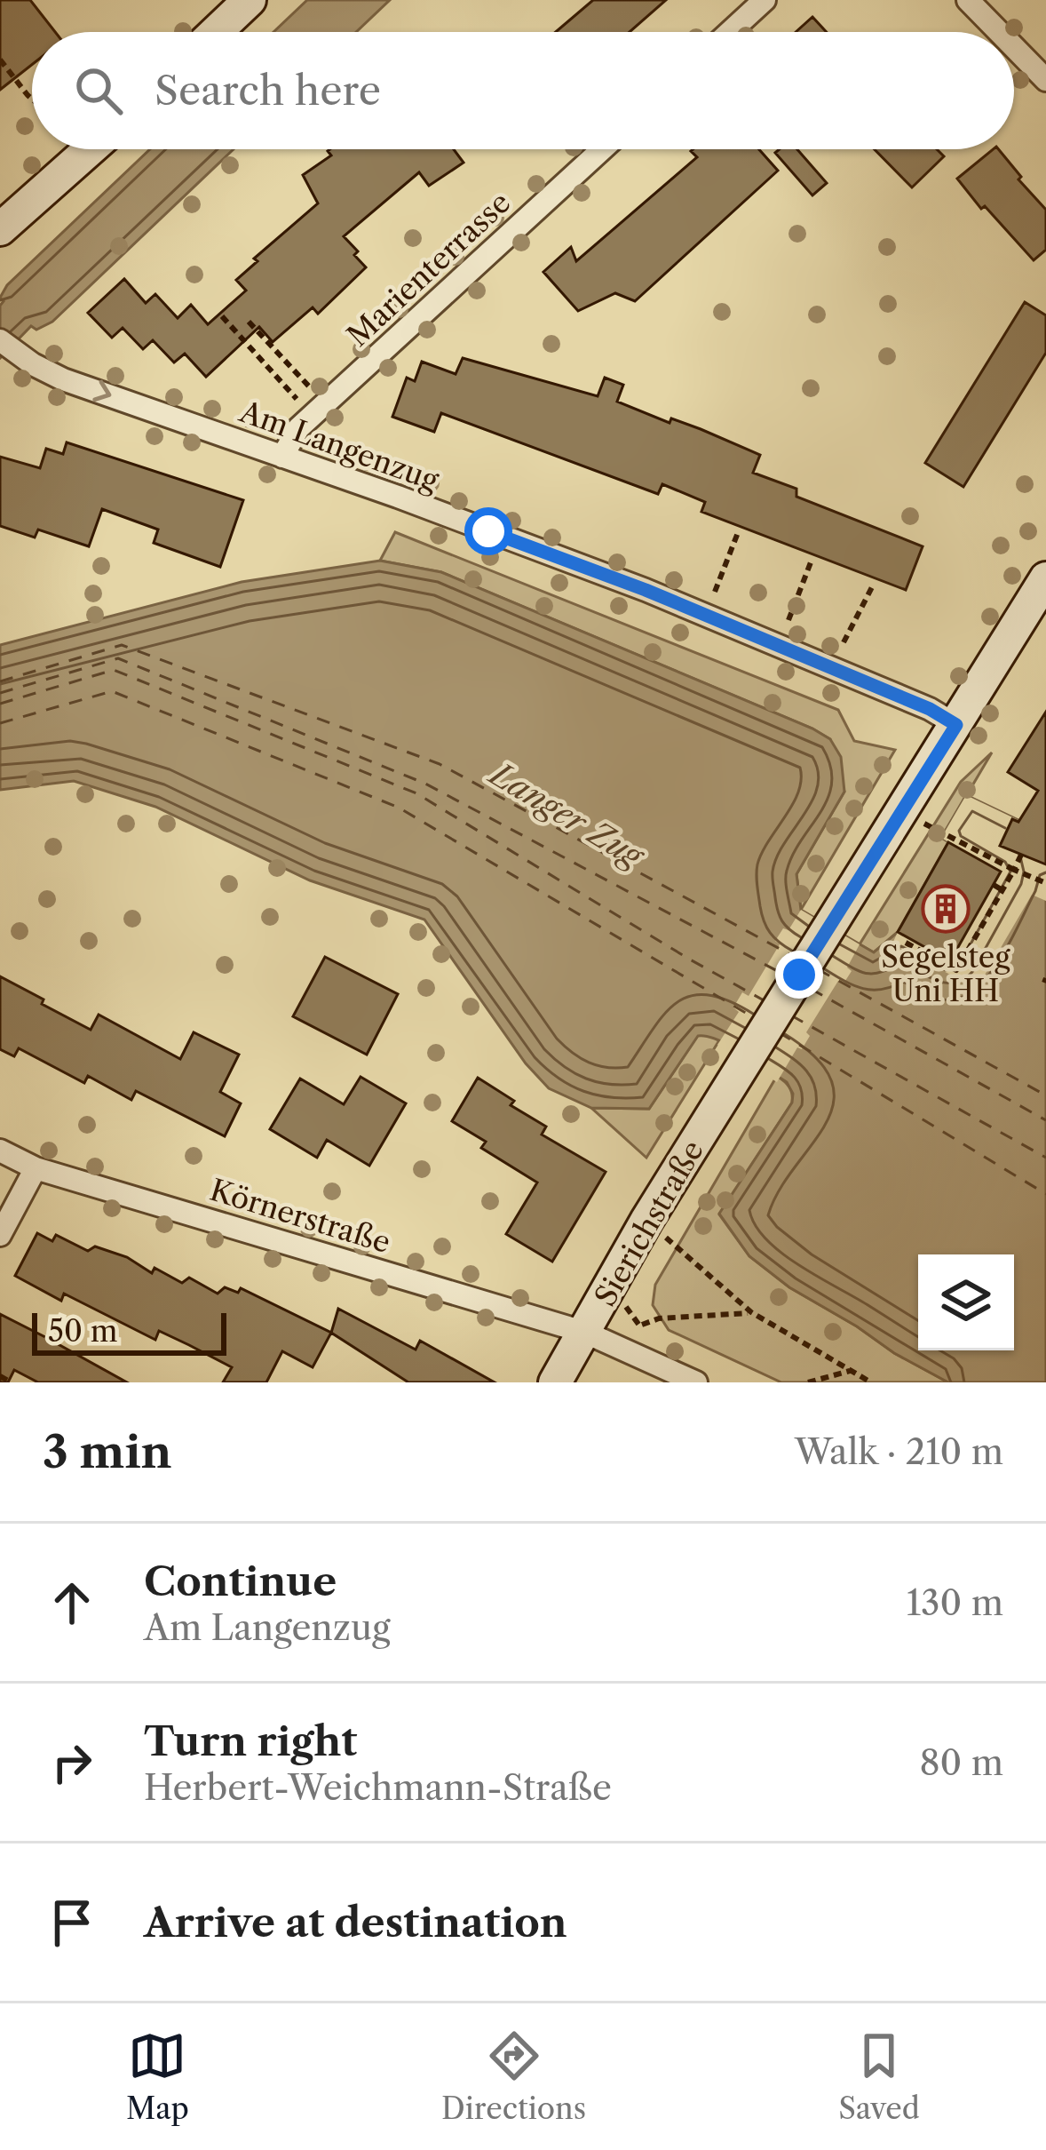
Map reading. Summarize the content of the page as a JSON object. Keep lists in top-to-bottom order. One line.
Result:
{"streets":{"main road":["Sierichstraße"],"street":["Marienterrasse","Am Langenzug","Körnerstraße"]},"crossings":[["Marienterrasse","Am Langenzug"],["Am Langenzug","Sierichstraße"],["Körnerstraße","Sierichstraße"]],"water":["Langer Zug"],"places":{"building":["Segelsteg Uni HH"]},"scale_bar":"50 m","page":{"search":"Search here","scale":"50 m","heading":["3 min","Walk · 210 m"],"list":[["Continue","Am Langenzug","130 m"],["Turn right","Herbert-Weichmann-Straße","80 m"],"Arrive at destination"],"nav":["Map","Directions","Saved"]}}
